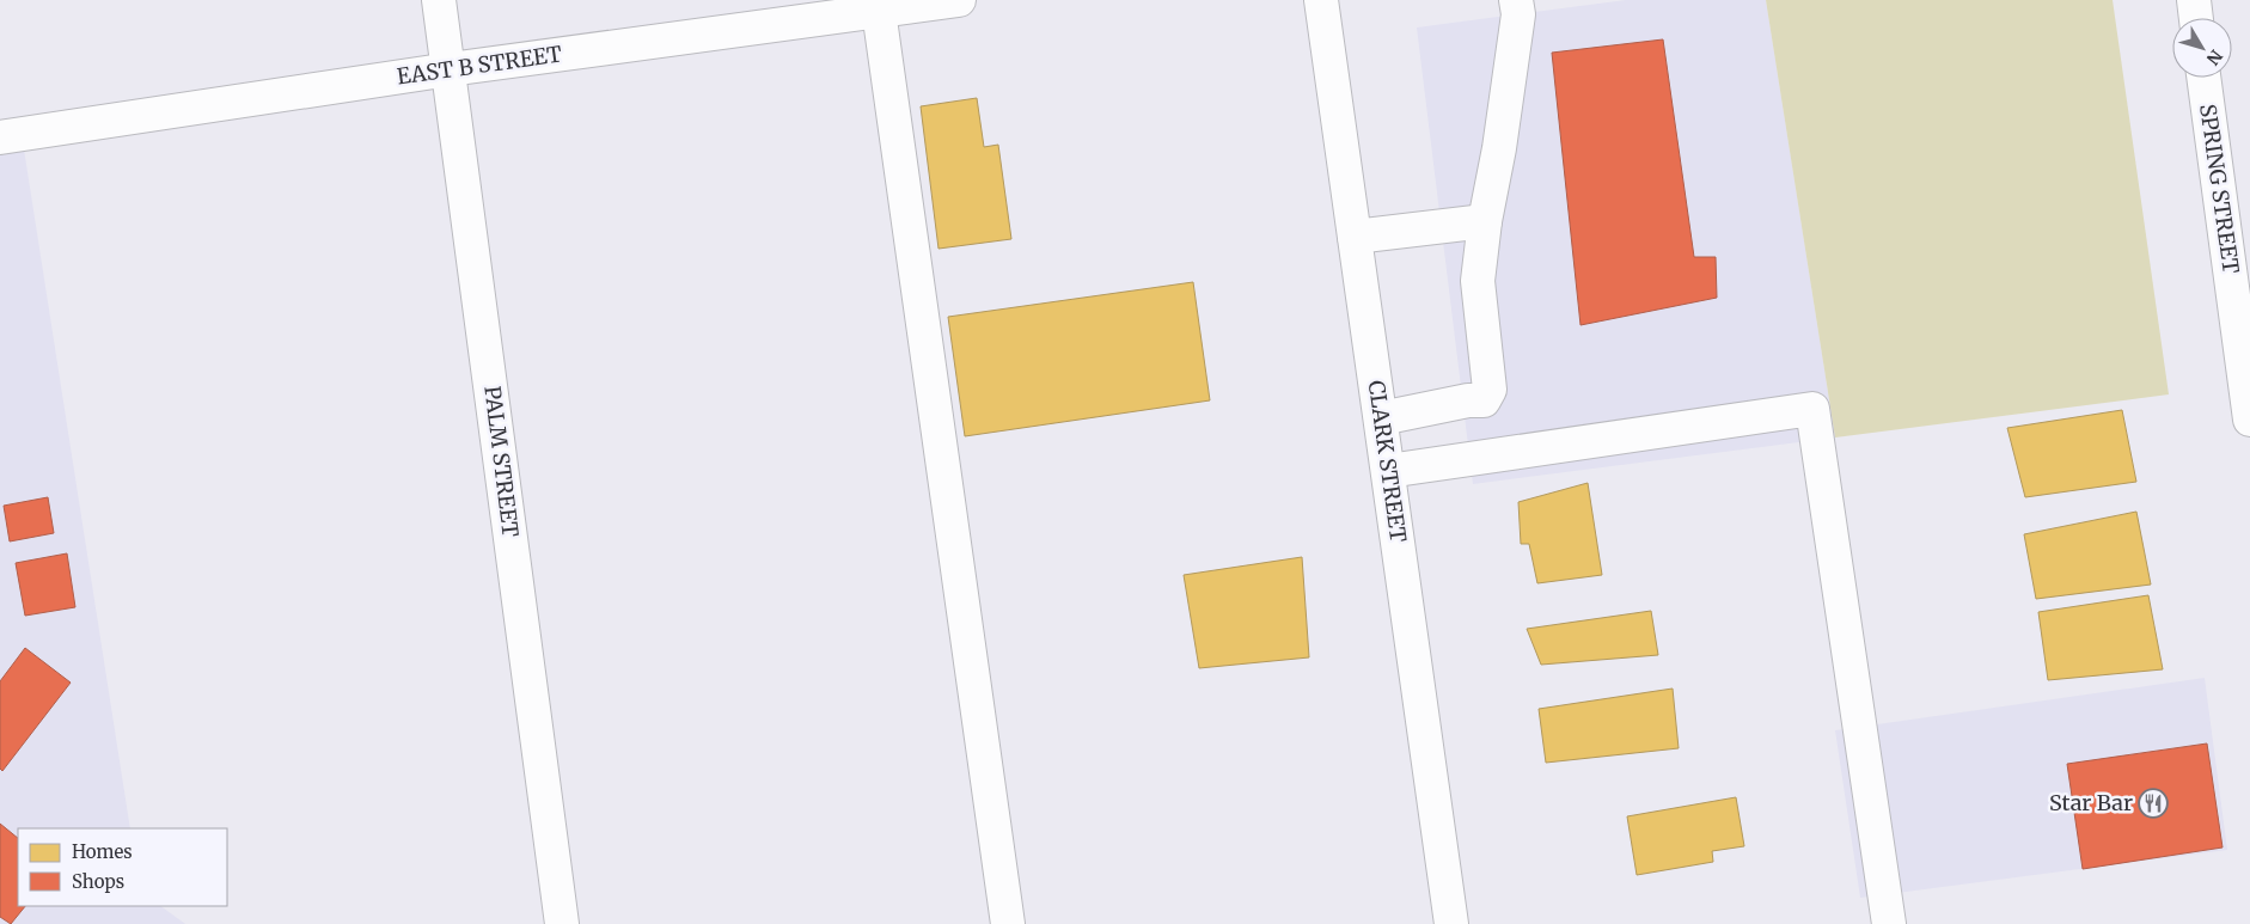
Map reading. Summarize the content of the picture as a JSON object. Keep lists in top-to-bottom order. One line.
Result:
{"streets":{"street":["EAST B STREET","SPRING STREET","PALM STREET","CLARK STREET"]},"crossings":[["EAST B STREET","PALM STREET"]],"places":{"restaurant":["Star Bar"]},"legend":["Homes","Shops"],"north":"bottom right"}
